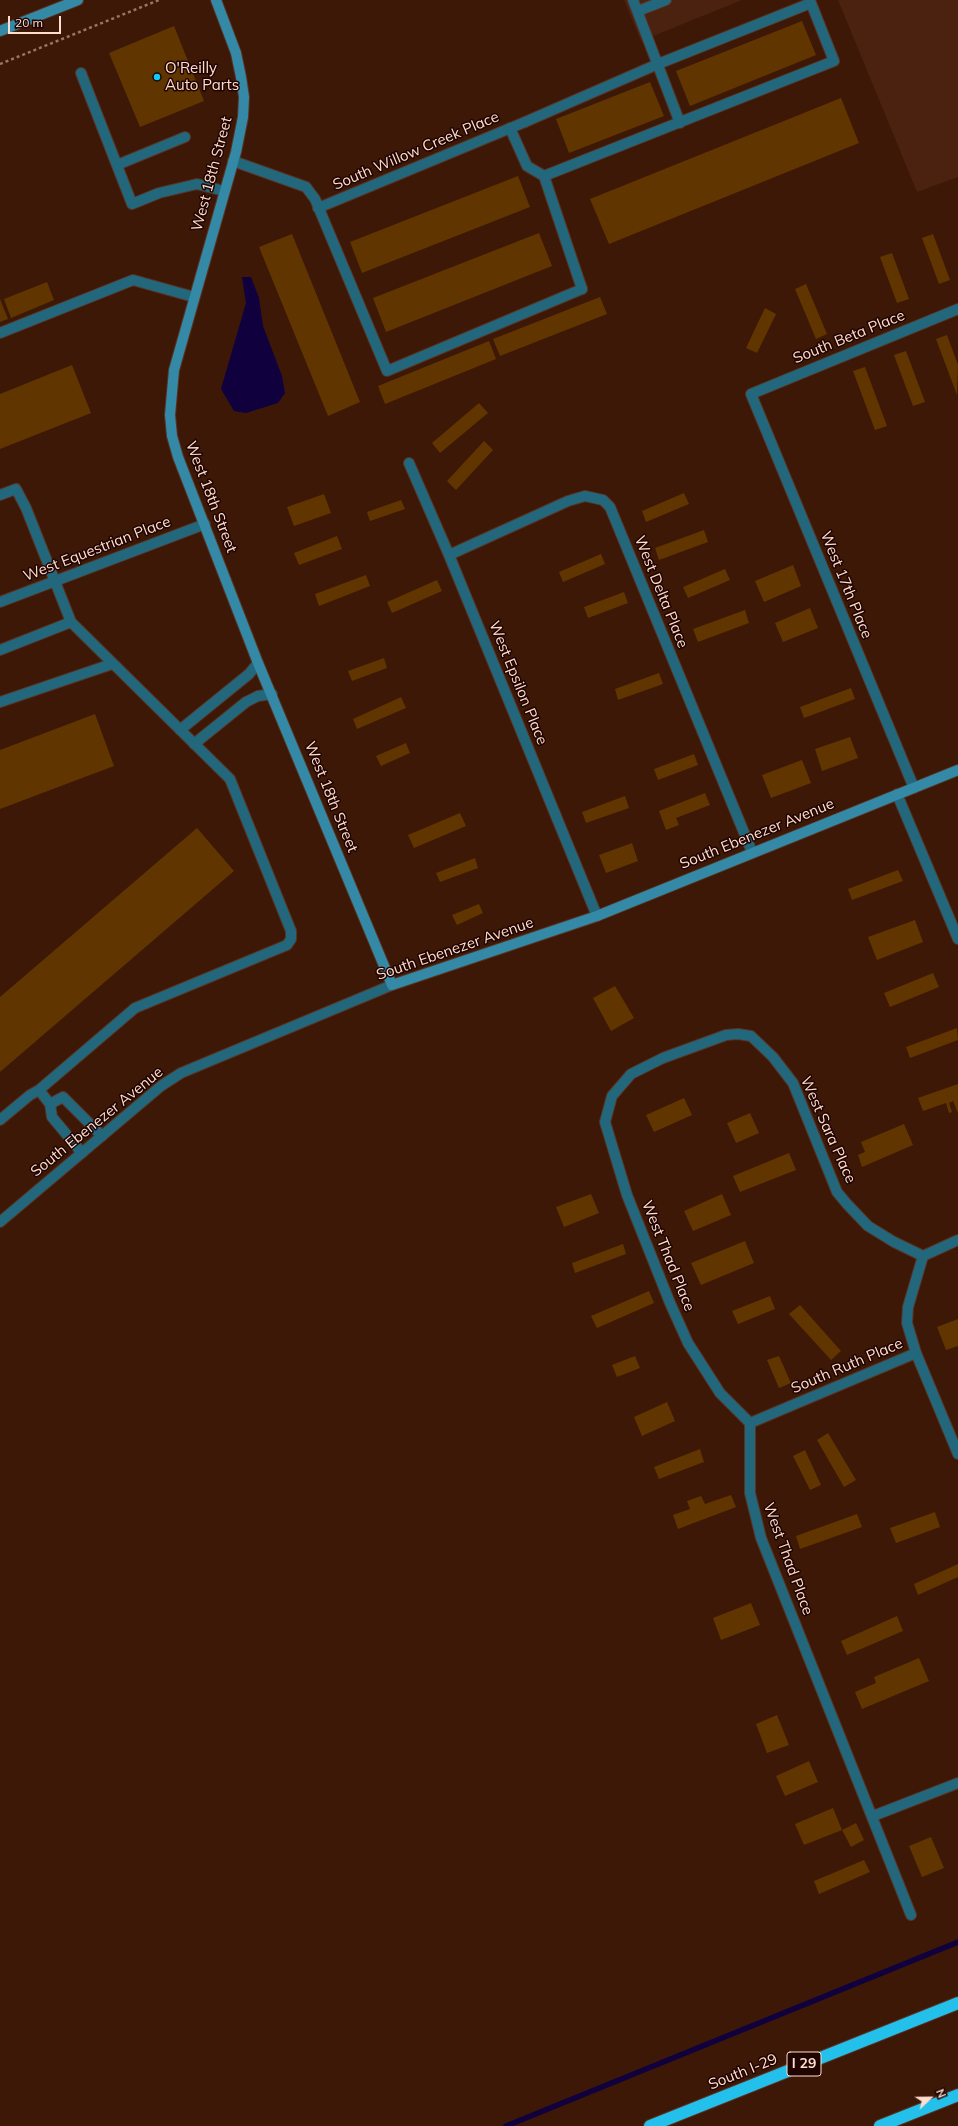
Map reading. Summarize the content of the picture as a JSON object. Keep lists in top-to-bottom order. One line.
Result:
{"streets":{"highway":["I 29","South I-29"],"street":["South Willow Creek Place","West 18th Street","South Beta Place","West Equestrian Place","West 17th Place","West Delta Place","West Epsilon Place","South Ebenezer Avenue","West Sara Place","West Thad Place","South Ruth Place"]},"crossings":[["West 18th Street","West Equestrian Place"],["West 18th Street","South Ebenezer Avenue"],["South Beta Place","West 17th Place"],["West 17th Place","South Ebenezer Avenue"],["West Delta Place","West Epsilon Place"],["West Delta Place","South Ebenezer Avenue"],["West Epsilon Place","South Ebenezer Avenue"],["West Sara Place","West Thad Place"],["West Sara Place","South Ruth Place"],["West Thad Place","South Ruth Place"]],"places":["O'Reilly Auto Parts"],"scale_bar":"20 m","north":"right"}
